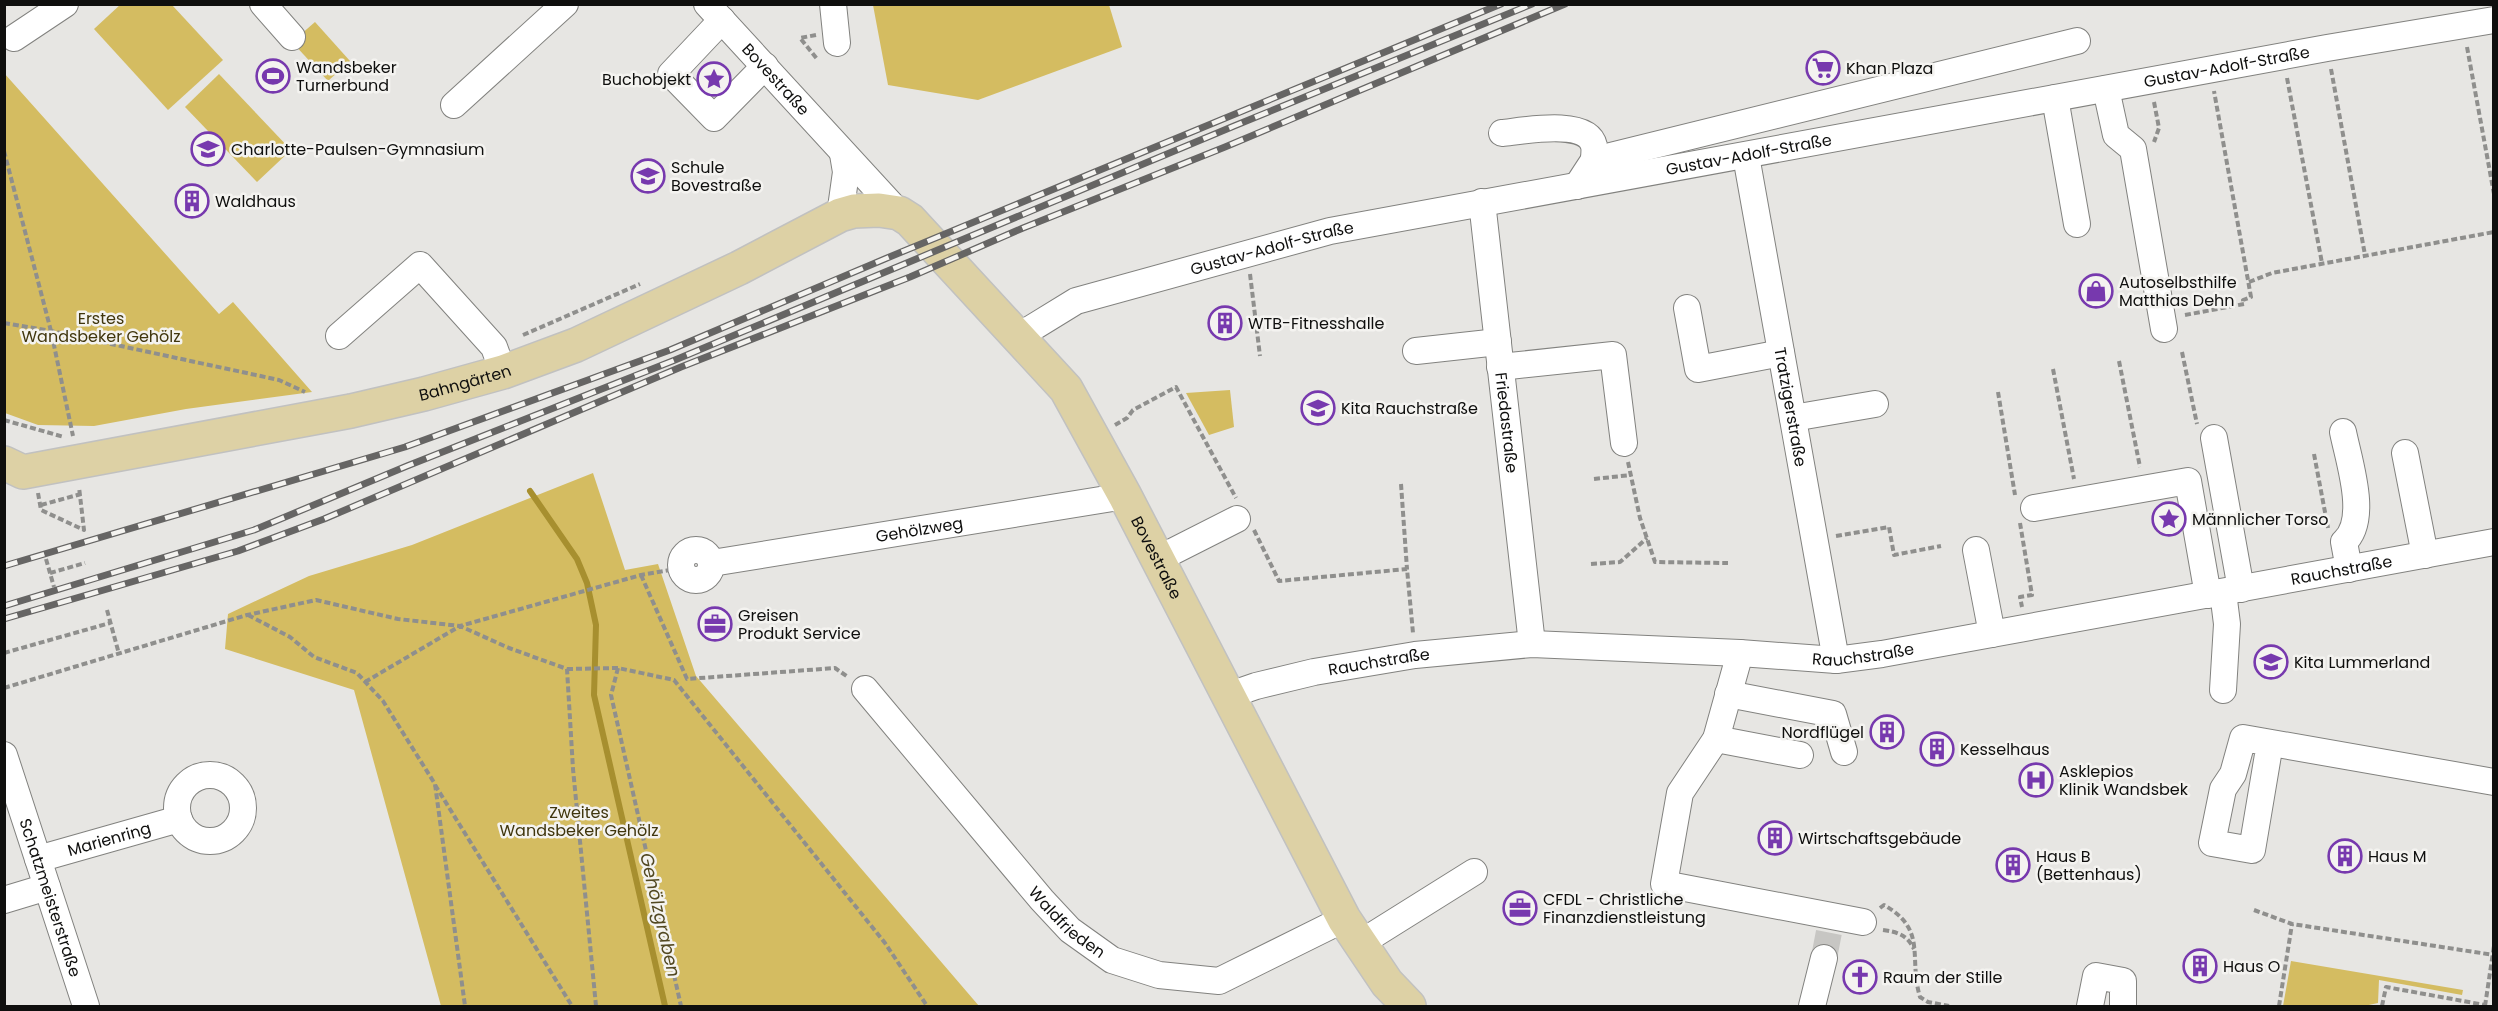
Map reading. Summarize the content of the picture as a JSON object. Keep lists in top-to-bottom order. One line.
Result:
{"streets":{"main road":["Bovestraße","Bahngärten"],"street":["Gustav-Adolf-Straße","Tratzigerstraße","Friedastraße","Gehölzweg","Rauchstraße","Marienring","Schatzmeisterstraße","Waldfrieden"]},"crossings":[["Gustav-Adolf-Straße","Bovestraße"],["Gustav-Adolf-Straße","Tratzigerstraße"],["Gustav-Adolf-Straße","Friedastraße"],["Bovestraße","Bahngärten"],["Bovestraße","Gehölzweg"],["Bovestraße","Rauchstraße"],["Bovestraße","Waldfrieden"],["Tratzigerstraße","Rauchstraße"],["Friedastraße","Rauchstraße"],["Marienring","Schatzmeisterstraße"]],"water":["Gehölzgraben"],"parks":["Erstes Wandsbeker Gehölz","Zweites Wandsbeker Gehölz"],"places":{"supermarket":["Khan Plaza"],"sports":["Wandsbeker Turnerbund"],"place":["Buchobjekt","Männlicher Torso"],"school or university":["Charlotte-Paulsen-Gymnasium","Schule Bovestraße","Kita Rauchstraße","Kita Lummerland"],"building":["Waldhaus","WTB-Fitnesshalle","Nordflügel","Kesselhaus","Wirtschaftsgebäude","Haus M","Haus B (Bettenhaus)","Haus O"],"shop":["Autoselbsthilfe Matthias Dehn"],"office":["Greisen Produkt Service","CFDL - Christliche Finanzdienstleistung"],"hospital":["Asklepios Klinik Wandsbek"],"church":["Raum der Stille"]}}
